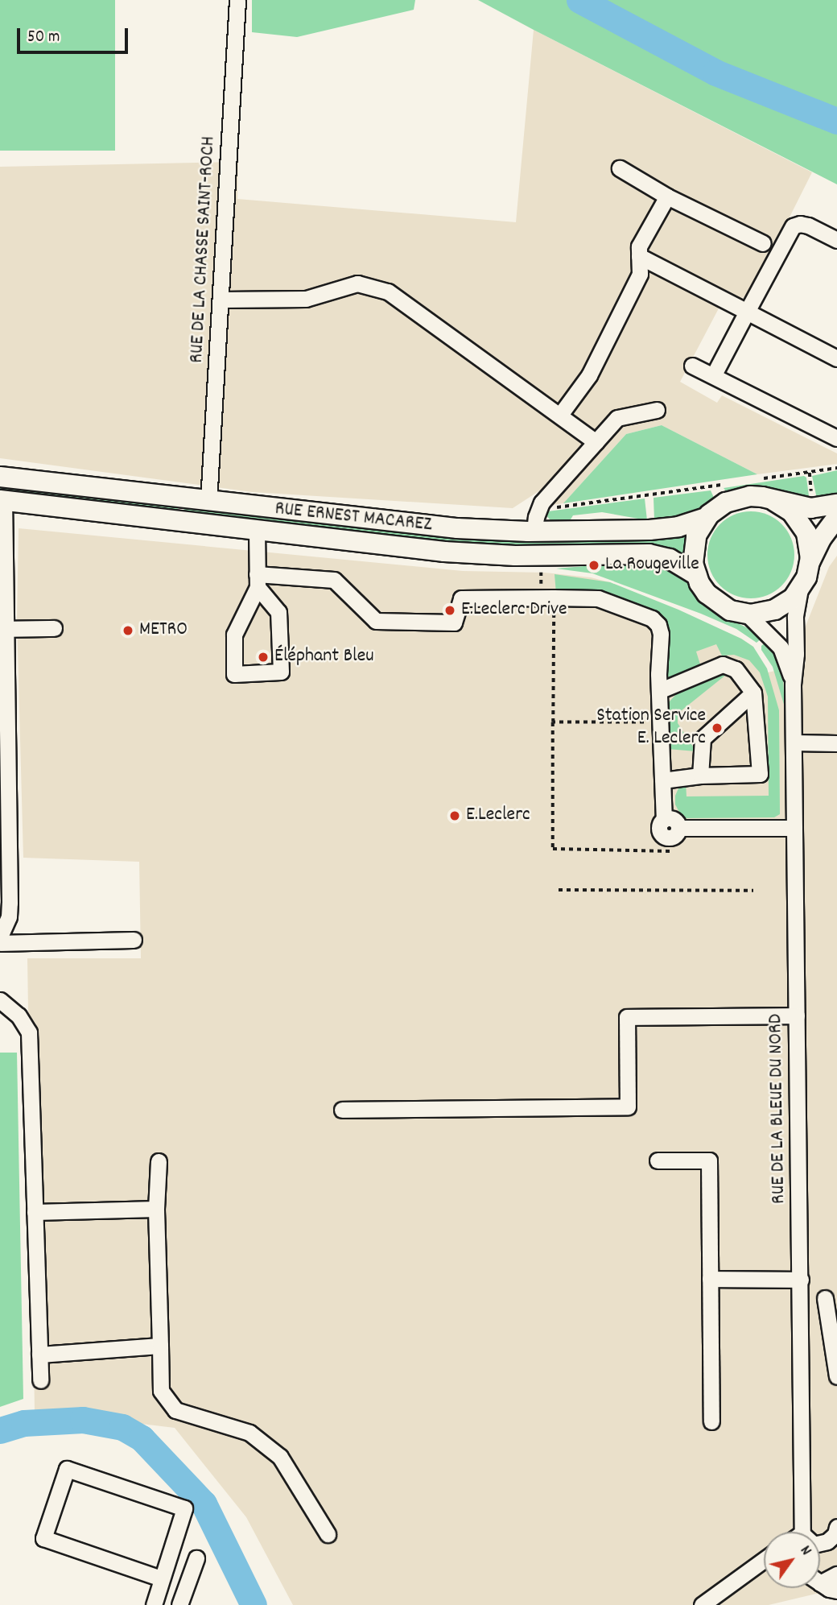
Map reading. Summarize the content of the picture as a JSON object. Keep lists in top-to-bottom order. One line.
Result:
{"streets":{"main road":["RUE ERNEST MACAREZ"],"street":["RUE DE LA CHASSE SAINT-ROCH","RUE DE LA BLEUE DU NORD"]},"crossings":[["RUE DE LA CHASSE SAINT-ROCH","RUE ERNEST MACAREZ"],["RUE ERNEST MACAREZ","RUE DE LA BLEUE DU NORD"]],"places":["La Rougeville","E.Leclerc Drive","METRO","Éléphant Bleu","Station Service E. Leclerc","E.Leclerc"],"scale_bar":"50 m","north":"top right"}
